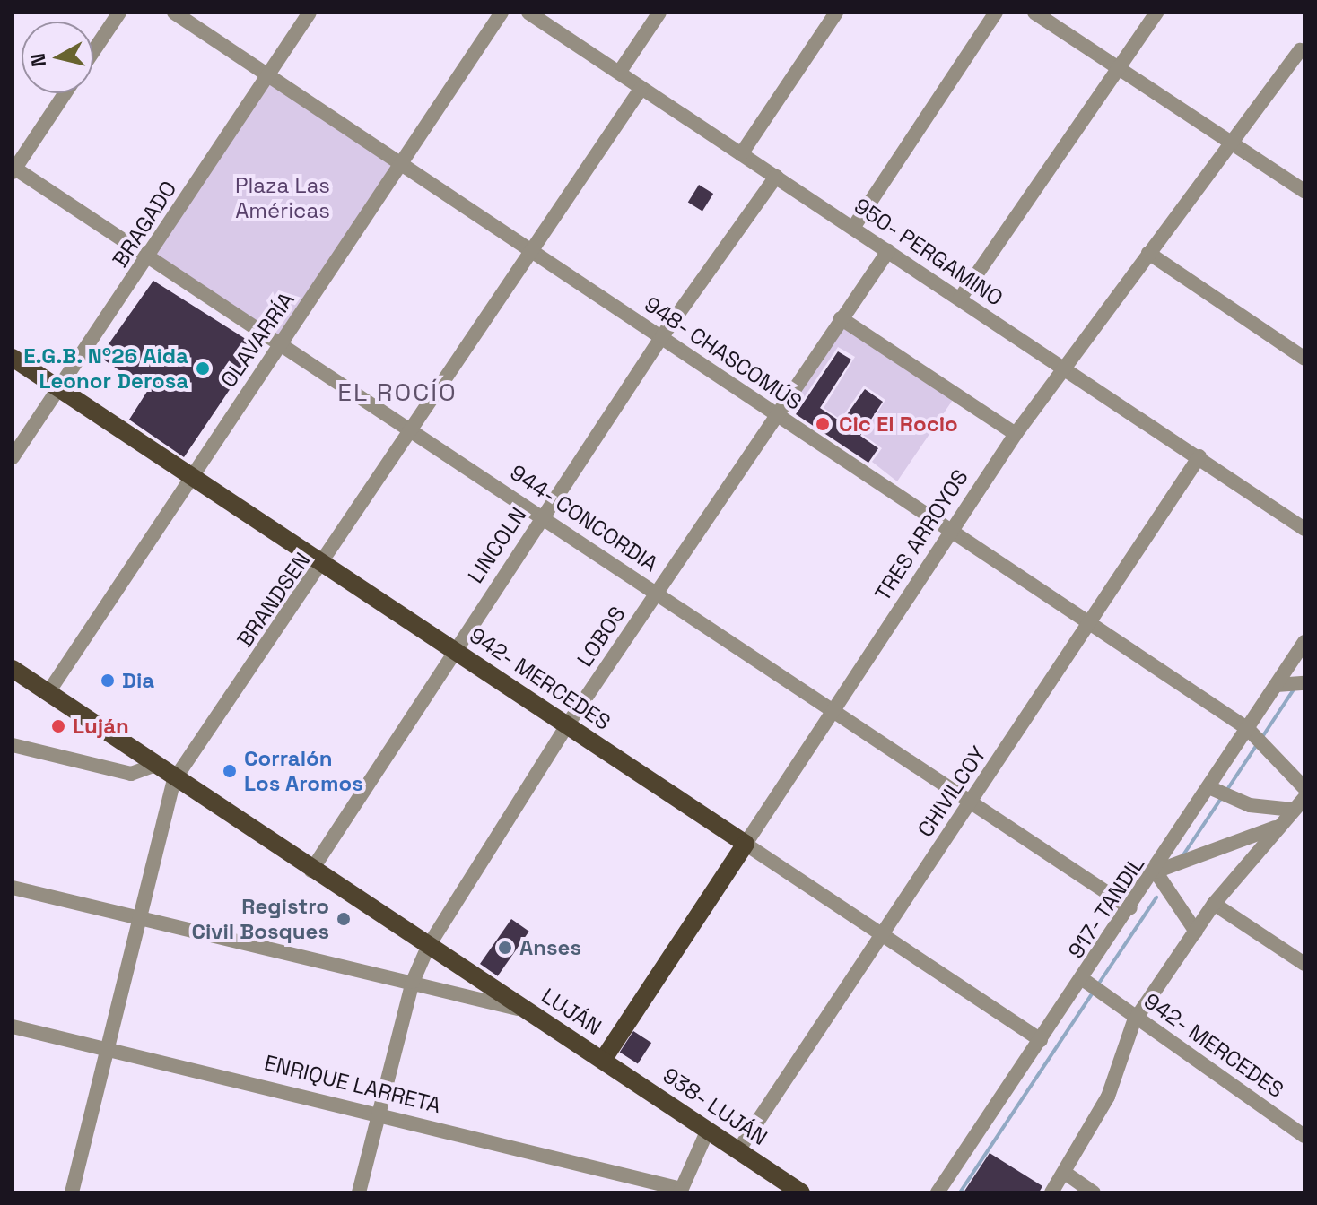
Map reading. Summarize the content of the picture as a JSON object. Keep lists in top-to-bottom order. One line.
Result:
{"streets":{"main road":["TRES ARROYOS","942- MERCEDES","LUJÁN","938- LUJÁN"],"street":["BRAGADO","950- PERGAMINO","OLAVARRÍA","948- CHASCOMÚS","944- CONCORDIA","LINCOLN","BRANDSEN","LOBOS","CHIVILCOY","917- TANDIL","ENRIQUE LARRETA"]},"crossings":[["BRAGADO","948- CHASCOMÚS"],["BRAGADO","944- CONCORDIA"],["BRAGADO","942- MERCEDES"],["950- PERGAMINO","TRES ARROYOS"],["950- PERGAMINO","LINCOLN"],["950- PERGAMINO","BRANDSEN"],["950- PERGAMINO","LOBOS"],["950- PERGAMINO","CHIVILCOY"],["OLAVARRÍA","948- CHASCOMÚS"],["OLAVARRÍA","944- CONCORDIA"],["OLAVARRÍA","942- MERCEDES"],["OLAVARRÍA","LUJÁN"],["948- CHASCOMÚS","TRES ARROYOS"],["948- CHASCOMÚS","LINCOLN"],["948- CHASCOMÚS","BRANDSEN"],["948- CHASCOMÚS","LOBOS"],["948- CHASCOMÚS","CHIVILCOY"],["948- CHASCOMÚS","917- TANDIL"],["944- CONCORDIA","TRES ARROYOS"],["944- CONCORDIA","LINCOLN"],["944- CONCORDIA","BRANDSEN"],["944- CONCORDIA","LOBOS"],["944- CONCORDIA","CHIVILCOY"],["944- CONCORDIA","917- TANDIL"],["TRES ARROYOS","942- MERCEDES"],["TRES ARROYOS","LUJÁN"],["TRES ARROYOS","938- LUJÁN"],["LINCOLN","942- MERCEDES"],["LINCOLN","LUJÁN"],["BRANDSEN","942- MERCEDES"],["BRANDSEN","LUJÁN"],["BRANDSEN","ENRIQUE LARRETA"],["LOBOS","942- MERCEDES"],["LOBOS","LUJÁN"],["LOBOS","ENRIQUE LARRETA"],["942- MERCEDES","CHIVILCOY"],["942- MERCEDES","917- TANDIL"],["CHIVILCOY","938- LUJÁN"],["LUJÁN","938- LUJÁN"]],"districts":["EL ROCÍO"],"parks":["Plaza Las Américas"],"places":["E.G.B. Nº26 Aida Leonor Derosa","Cic El Rocio","Dia","Luján","Corralón Los Aromos","Registro Civil Bosques","Anses"],"north":"left"}
